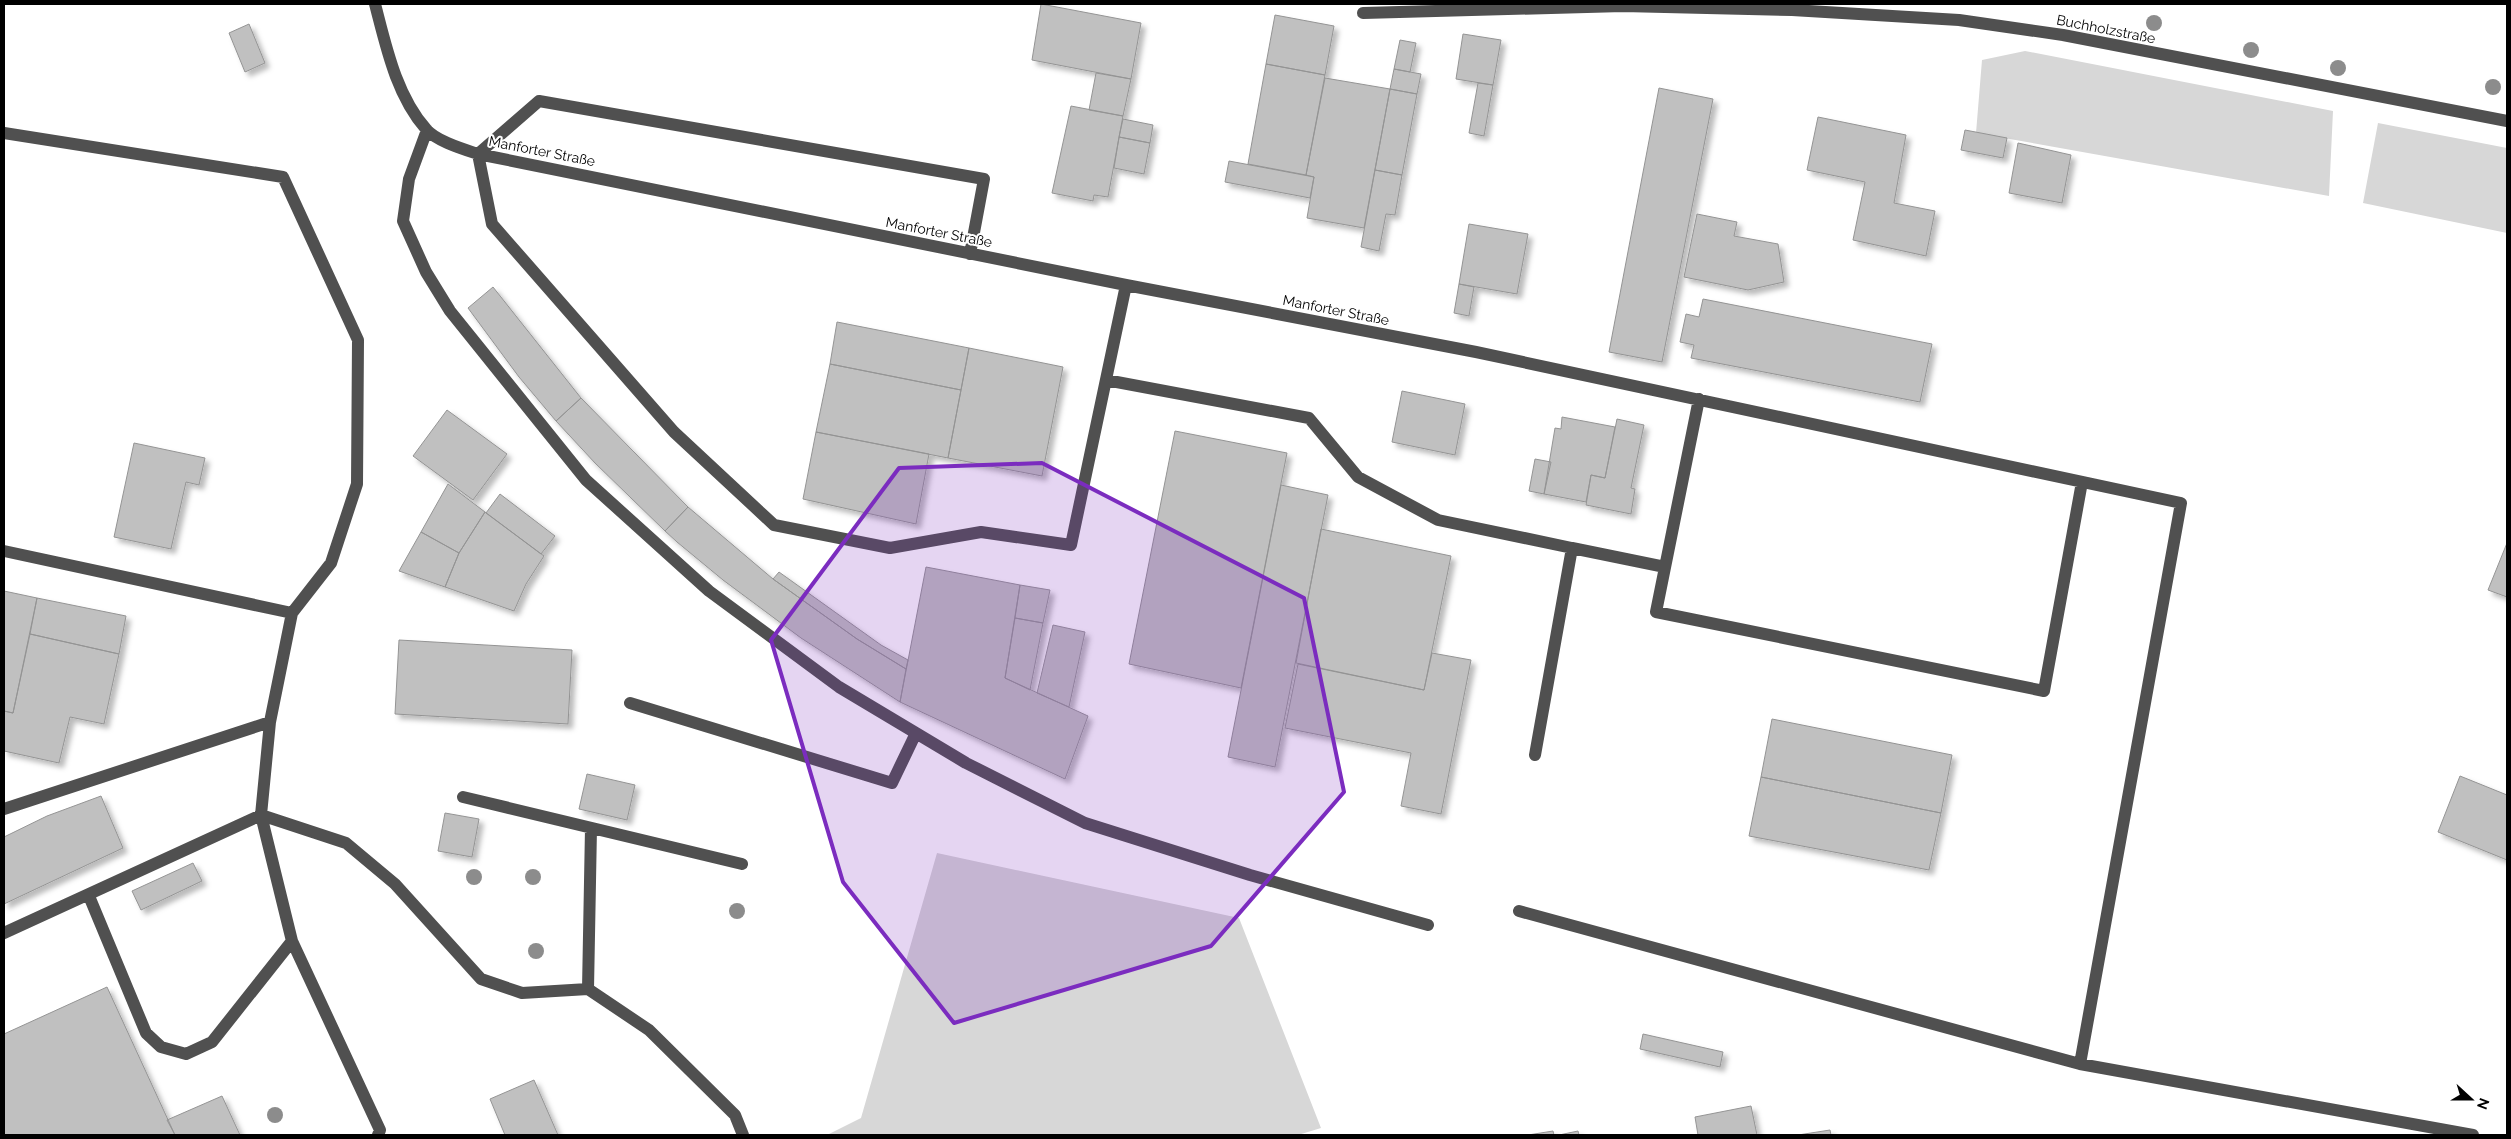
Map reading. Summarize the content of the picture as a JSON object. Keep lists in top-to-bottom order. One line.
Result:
{"streets":{"street":["Buchholzstraße","Manforter Straße"]},"north":"right"}
